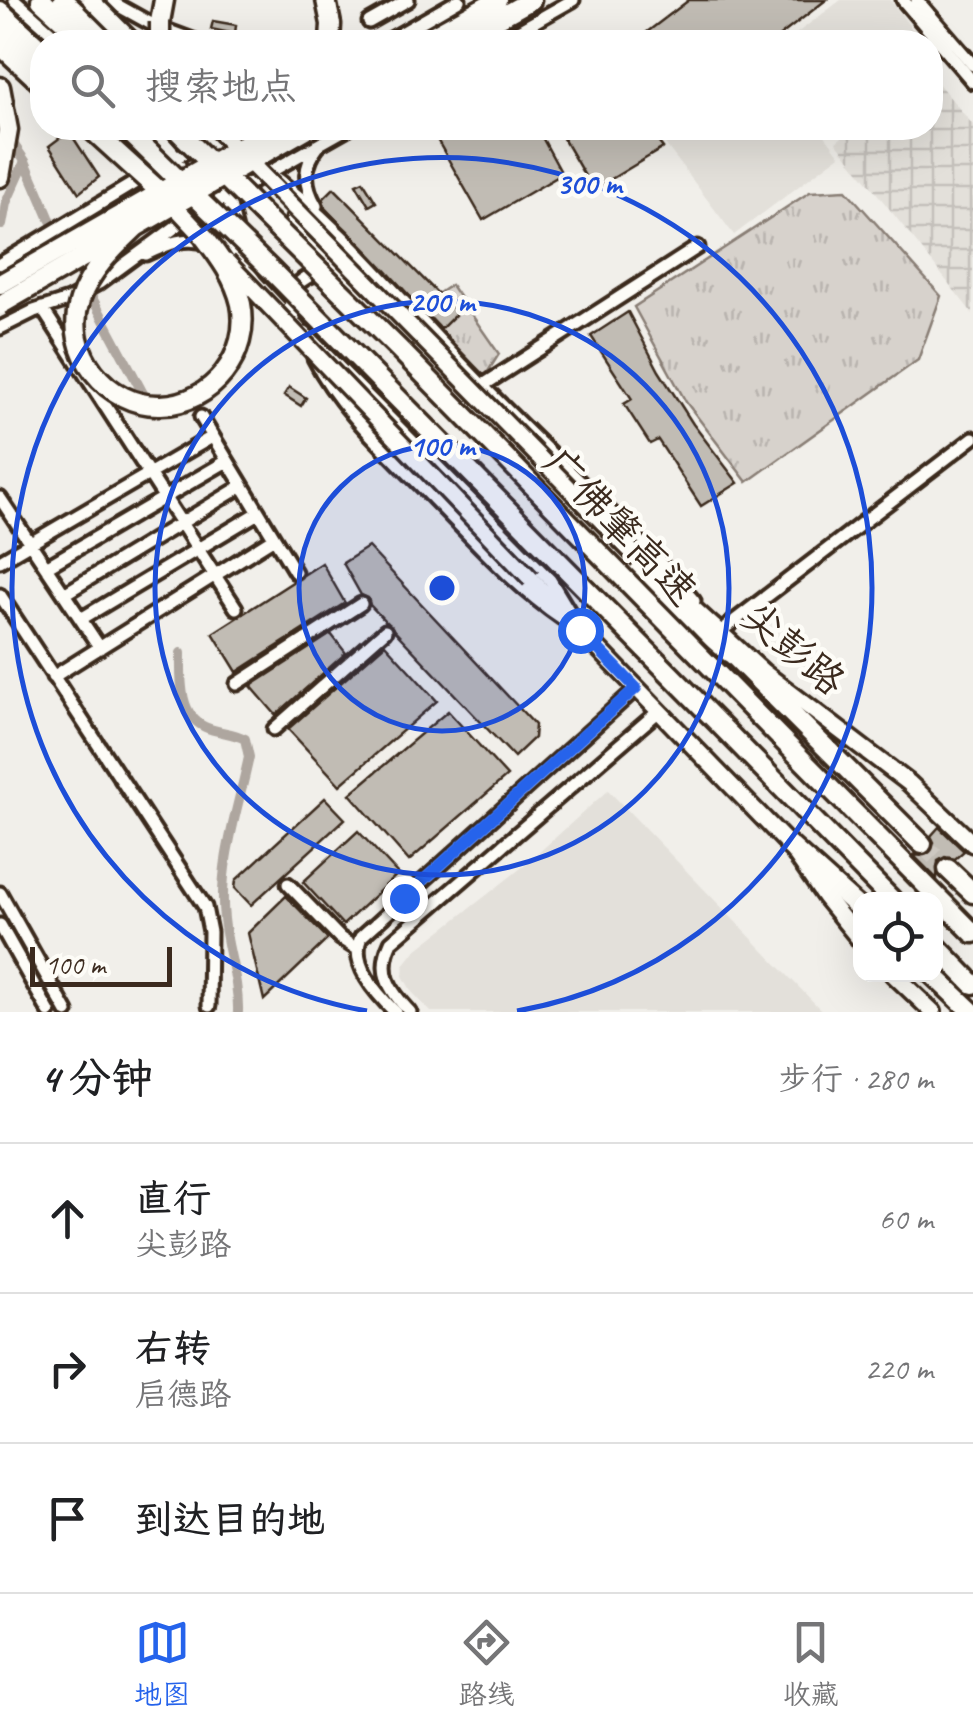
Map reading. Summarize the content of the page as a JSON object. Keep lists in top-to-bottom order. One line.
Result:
{"streets":{"highway":["广佛肇高速"],"main road":["尖彭路"]},"scale_bar":"100 m","page":{"search":"搜索地点","scale":"100 m","heading":["4 分钟","步行 · 280 m"],"list":[["直行","尖彭路","60 m"],["右转","启德路","220 m"],"到达目的地"],"nav":["地图","路线","收藏"]},"rings":["300 m","200 m","100 m"]}
